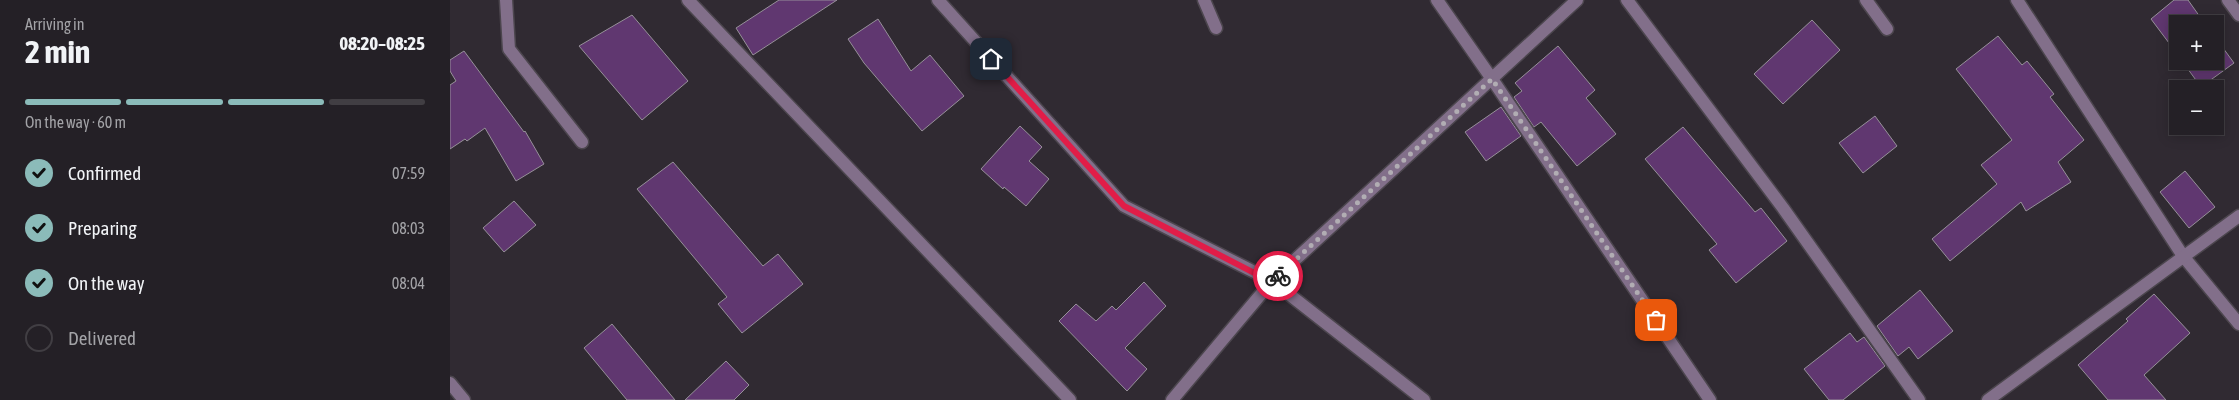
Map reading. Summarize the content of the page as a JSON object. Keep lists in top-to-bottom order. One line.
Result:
{"page":{"heading":["2 min","Arriving in","08:20–08:25"],"map_buttons":["+","−"],"bar":"On the way · 60 m","list":[["Confirmed","07:59"],["Preparing","08:03"],["On the way","08:04"],"Delivered"]}}
